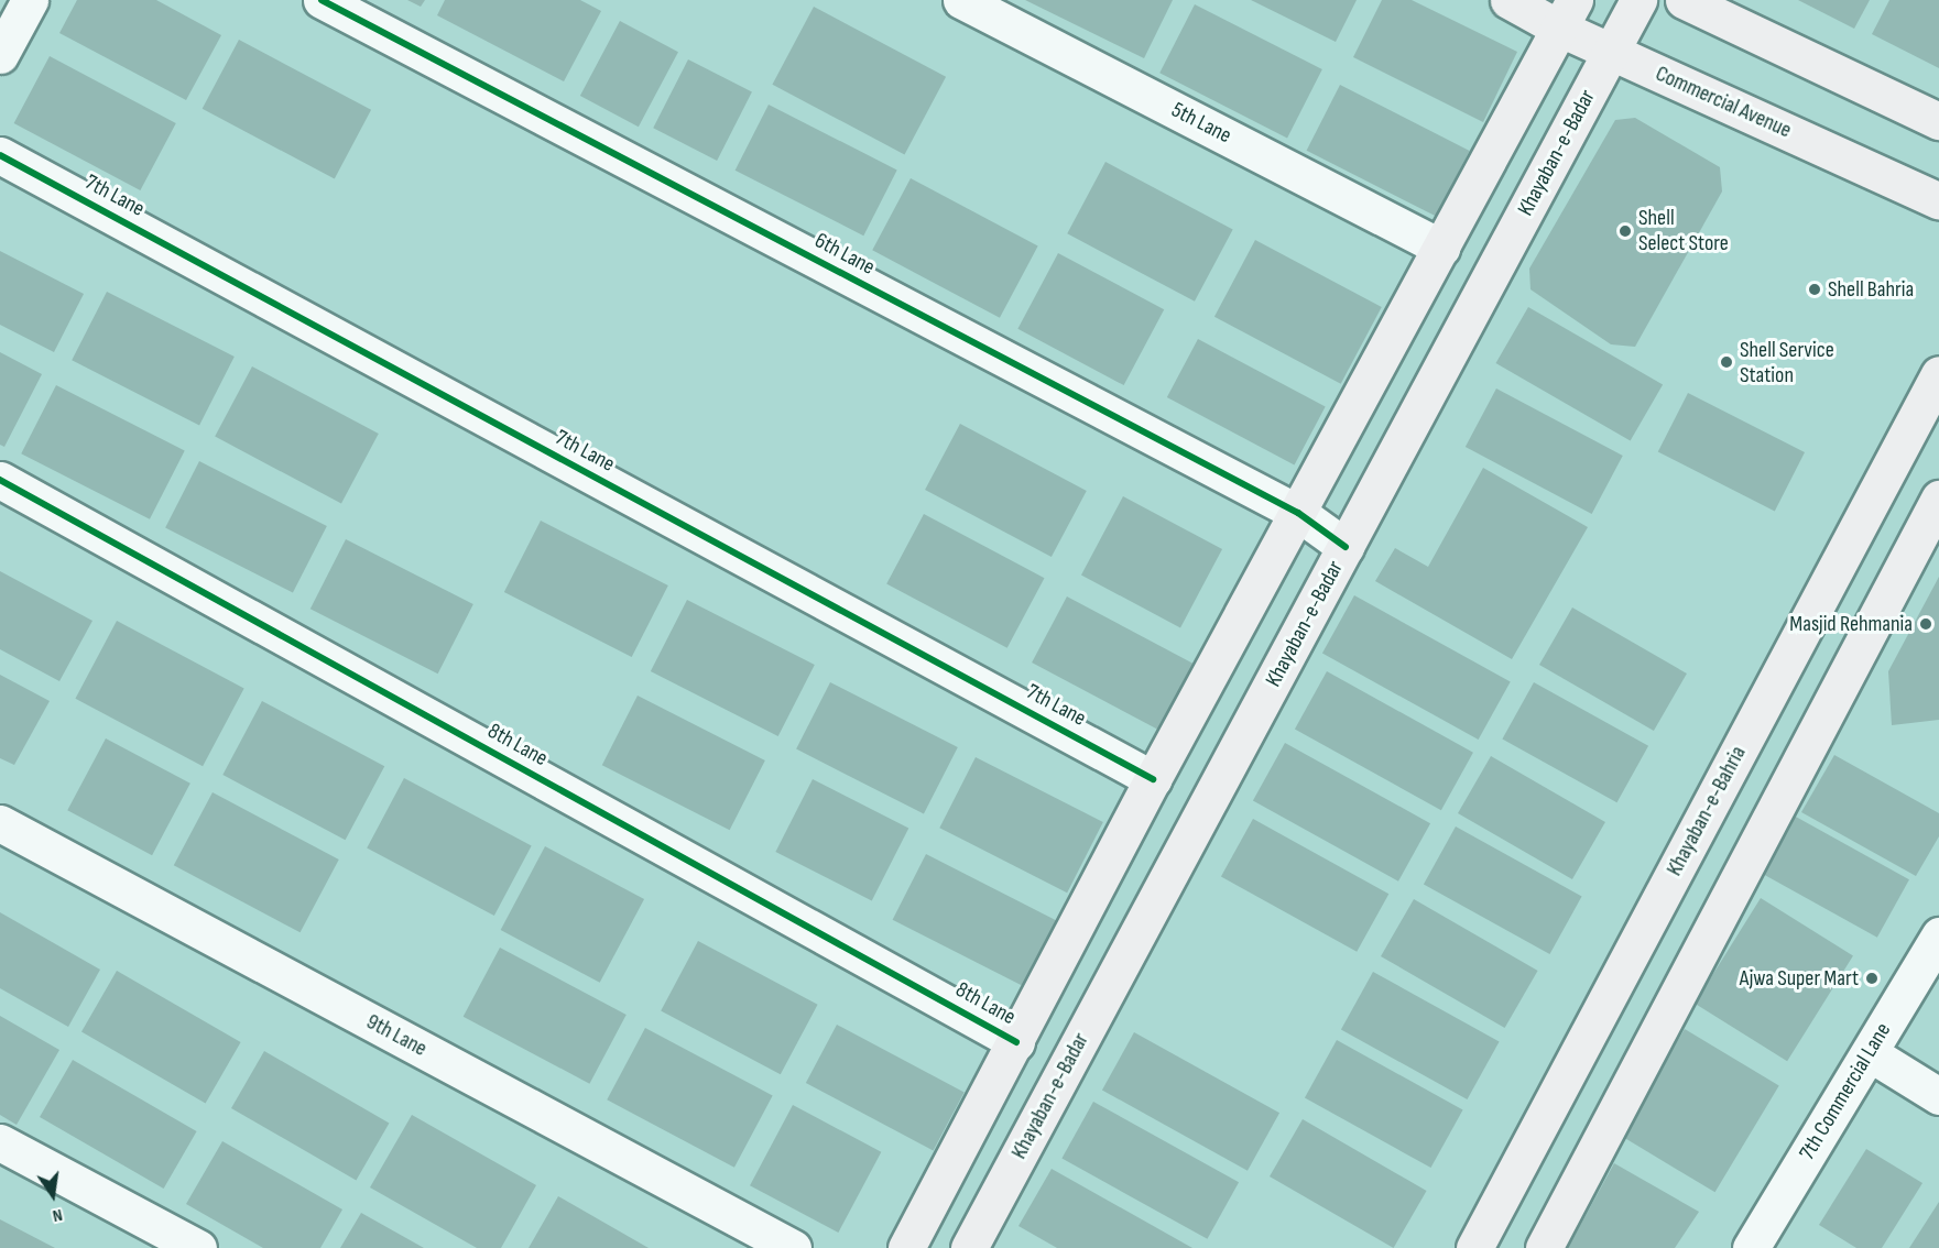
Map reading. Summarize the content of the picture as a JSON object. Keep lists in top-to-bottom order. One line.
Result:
{"streets":{"main road":["Commercial Avenue","Khayaban-e-Badar","Khayaban-e-Bahria"],"street":["5th Lane","7th Lane","6th Lane","8th Lane","9th Lane","7th Commercial Lane"]},"crossings":[["Commercial Avenue","Khayaban-e-Badar"],["Khayaban-e-Badar","6th Lane"]],"places":["Shell Select Store","Shell Bahria","Shell Service Station","Masjid Rehmania","Ajwa Super Mart"],"north":"bottom"}
